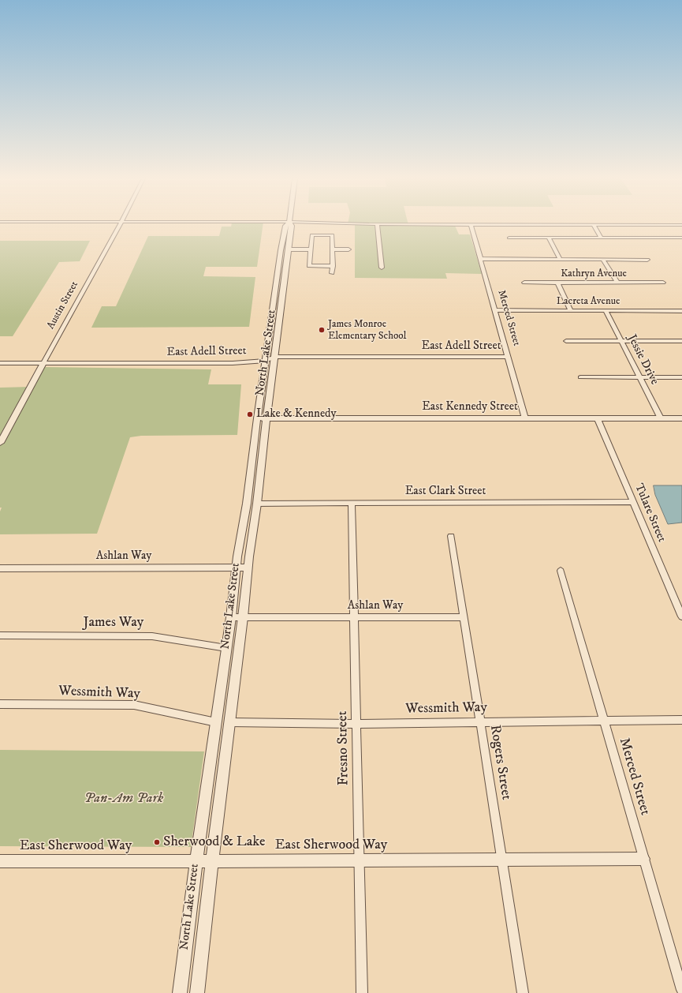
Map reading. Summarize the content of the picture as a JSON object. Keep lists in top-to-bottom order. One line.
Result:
{"streets":{"street":["Kathryn Avenue","Lacreta Avenue","Austin Street","Merced Street","East Adell Street","North Lake Street","Jessie Drive","East Kennedy Street","East Clark Street","Tulare Street","Ashlan Way","James Way","Wessmith Way","Fresno Street","Rogers Street","East Sherwood Way"]},"crossings":[["Lacreta Avenue","Merced Street"],["Lacreta Avenue","Jessie Drive"],["Austin Street","East Adell Street"],["Merced Street","East Adell Street"],["Merced Street","East Kennedy Street"],["Merced Street","Wessmith Way"],["Merced Street","East Sherwood Way"],["East Adell Street","North Lake Street"],["North Lake Street","East Kennedy Street"],["North Lake Street","East Clark Street"],["North Lake Street","Ashlan Way"],["North Lake Street","James Way"],["North Lake Street","Wessmith Way"],["North Lake Street","East Sherwood Way"],["Jessie Drive","East Kennedy Street"],["East Kennedy Street","Tulare Street"],["East Clark Street","Tulare Street"],["East Clark Street","Fresno Street"],["Ashlan Way","Fresno Street"],["Ashlan Way","Rogers Street"],["Wessmith Way","Fresno Street"],["Wessmith Way","Rogers Street"],["Fresno Street","East Sherwood Way"],["Rogers Street","East Sherwood Way"]],"parks":["Pan-Am Park"],"places":["James Monroe Elementary School","Lake & Kennedy","Sherwood & Lake"]}
